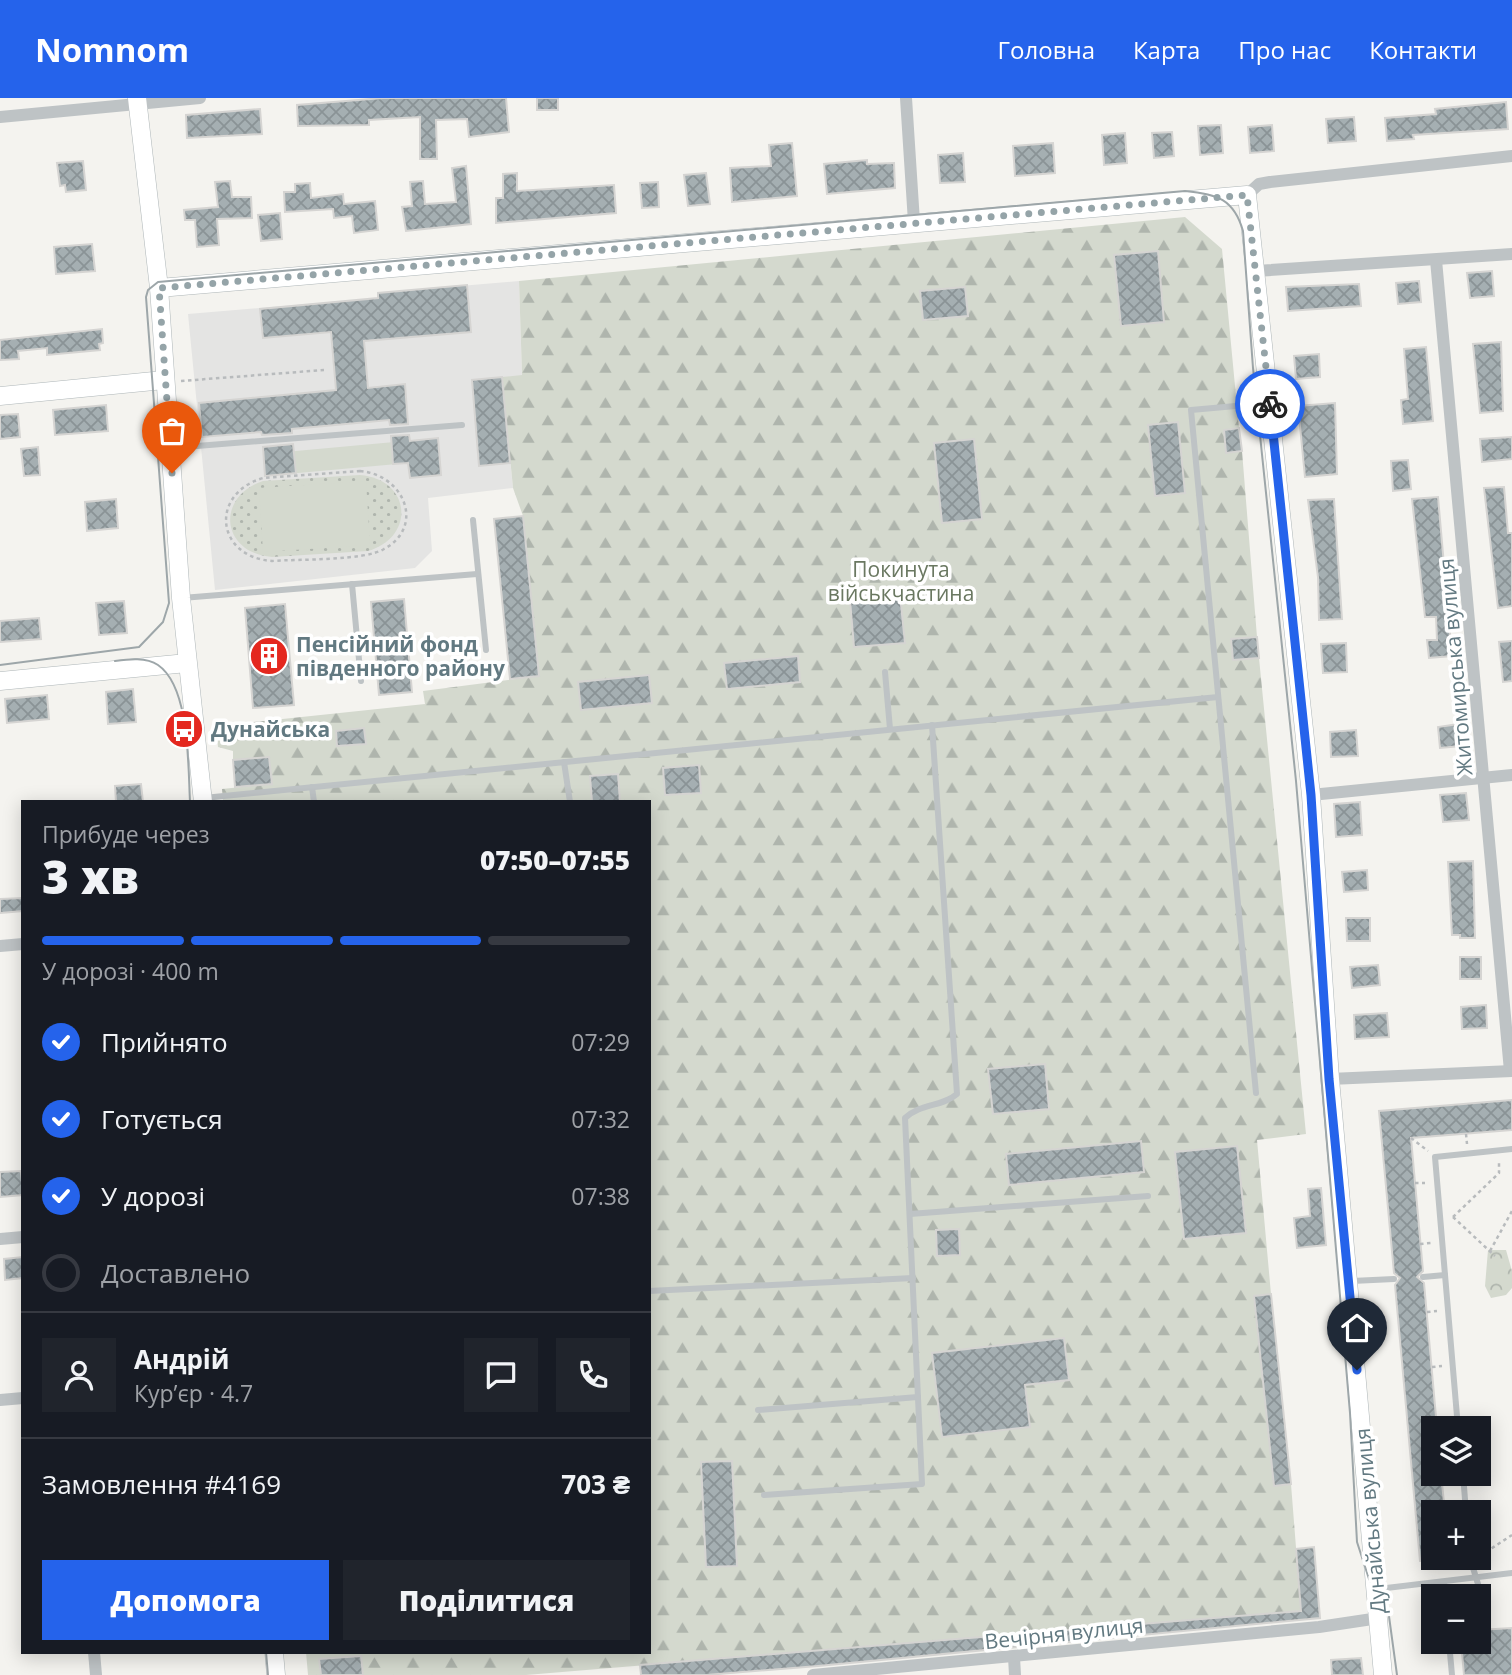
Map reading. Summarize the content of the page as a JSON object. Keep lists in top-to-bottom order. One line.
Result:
{"streets":{"street":["Житомирська вулиця","Дунайська вулиця","Вечірня вулиця"]},"crossings":[["Дунайська вулиця","Вечірня вулиця"]],"parks":["Покинута військчастина"],"places":{"building":["Пенсійний фонд південного району"],"bus stop":["Дунайська"]},"page":{"header":"Nomnom","nav":["Головна","Карта","Про нас","Контакти"],"heading":["3 хв","Прибуде через","07:50–07:55"],"panel":["Андрій","Кур’єр · 4.7","Замовлення #4169","703 ₴"],"bar":"У дорозі · 400 m","list":[["Прийнято","07:29"],["Готується","07:32"],["У дорозі","07:38"],"Доставлено"],"map_buttons":["+","−"],"buttons":["Допомога","Поділитися"]}}
